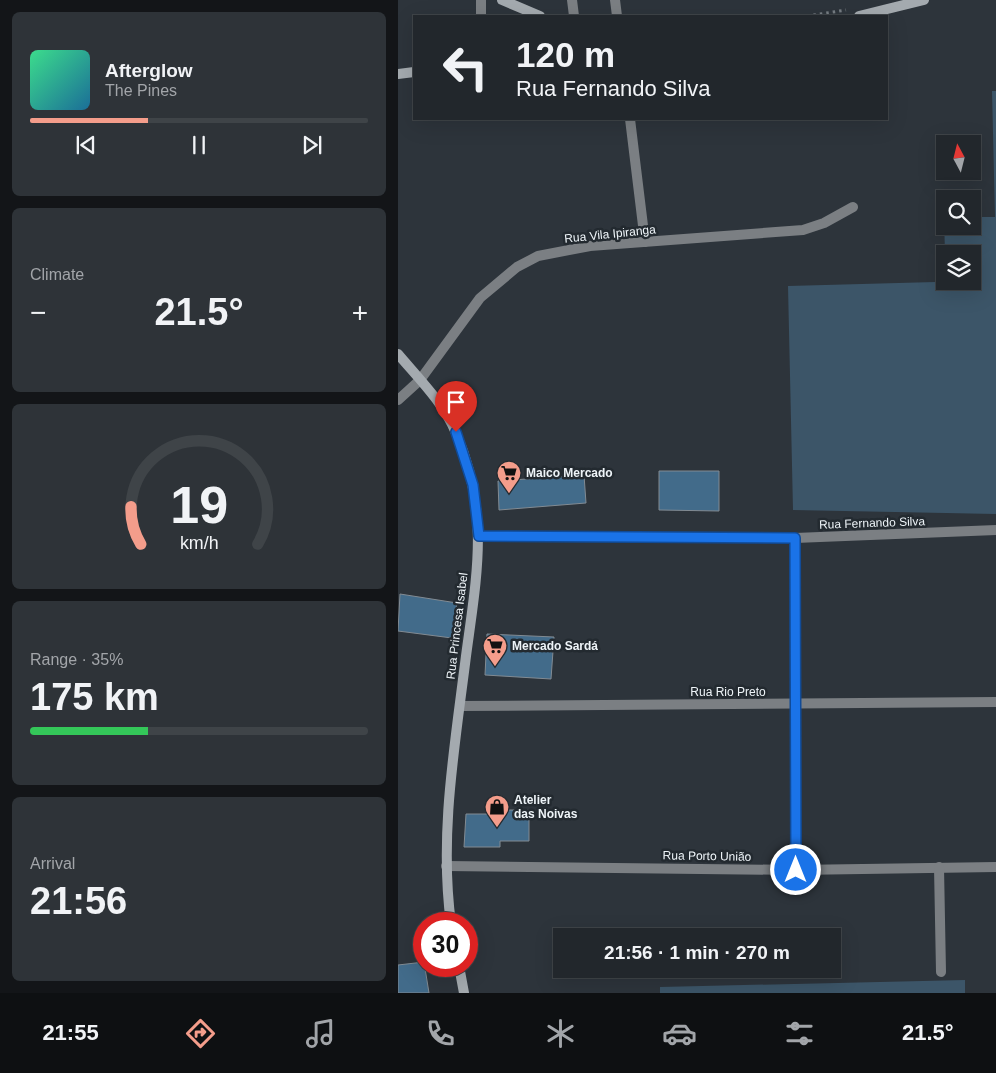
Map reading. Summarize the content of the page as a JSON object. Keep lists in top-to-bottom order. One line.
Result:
{"streets":{"street":["Rua Vila Ipiranga","Rua Fernando Silva","Rua Princesa Isabel","Rua Rio Preto","Rua Porto União"]},"crossings":[["Rua Vila Ipiranga","Rua Princesa Isabel"],["Rua Fernando Silva","Rua Princesa Isabel"],["Rua Princesa Isabel","Rua Rio Preto"],["Rua Princesa Isabel","Rua Porto União"]],"places":{"supermarket":["Maico Mercado","Mercado Sardá"],"shop":["Atelier das Noivas"]},"north":"top","page":{"turn":["120 m","Rua Fernando Silva"],"song":["Afterglow","The Pines"],"tile":["Climate",["Range · 35%","175 km"],["Arrival","21:56"]],"heat":["−","21.5°","+"],"limit":"30","trip":"21:56 · 1 min · 270 m","tabs":["21:55","21.5°"],"gauge":["19","km/h"]}}
